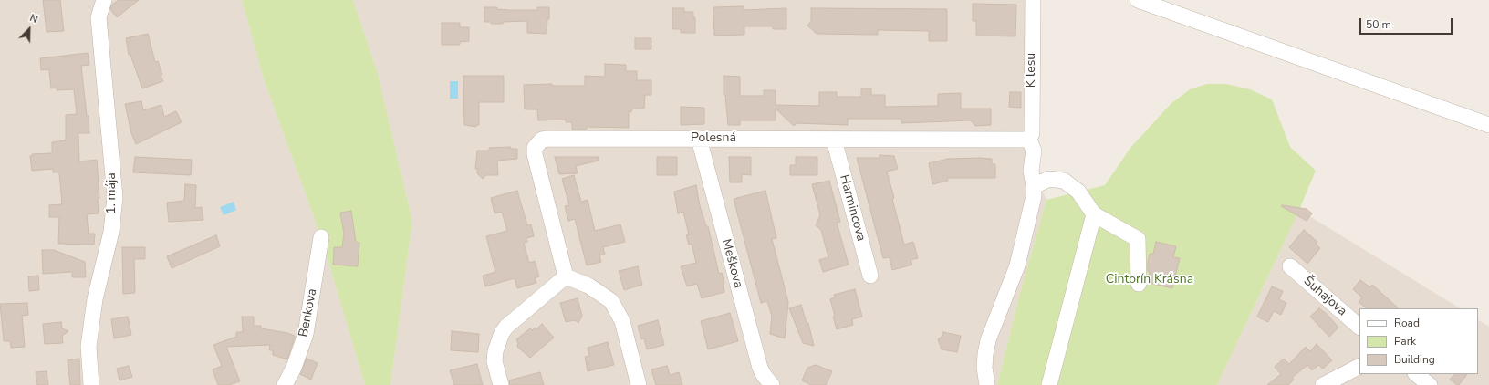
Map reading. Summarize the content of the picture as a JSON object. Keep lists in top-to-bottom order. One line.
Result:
{"streets":{"street":["K lesu","Polesná","1. mája","Harmincova","Meškova","Šuhajova","Benkova"]},"crossings":[["K lesu","Polesná"],["Polesná","Harmincova"],["Polesná","Meškova"]],"parks":["Cintorín Krásna"],"legend":["Road","Park","Building"],"scale_bar":"50 m","north":"top right"}
